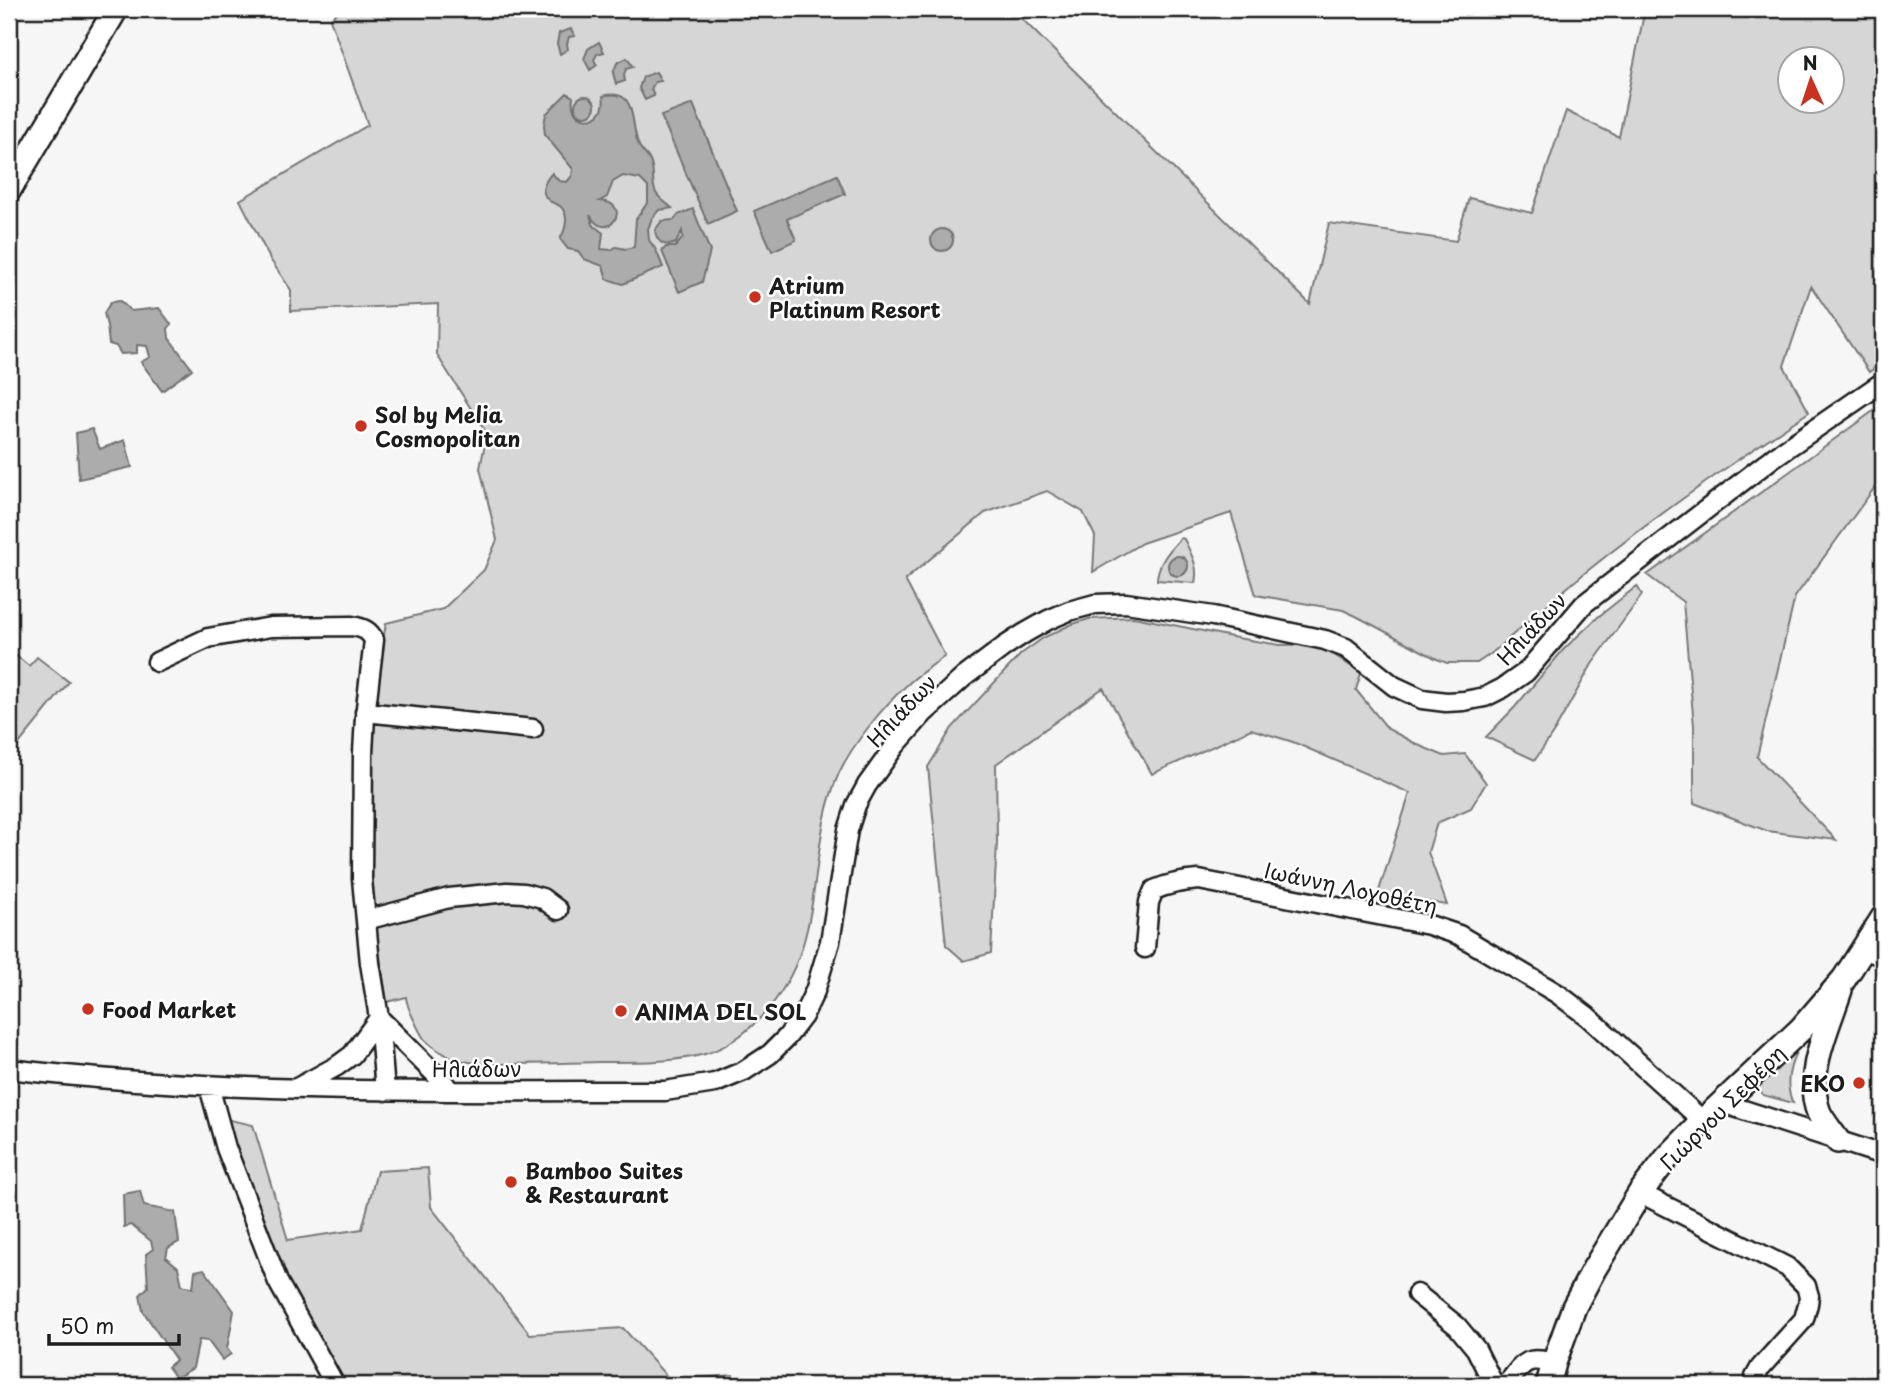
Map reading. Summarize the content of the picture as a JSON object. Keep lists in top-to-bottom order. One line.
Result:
{"streets":{"main road":["Γιώργου Σεφέρη"],"street":["Ηλιάδων","Ιωάννη Λογοθέτη"]},"crossings":[["Ιωάννη Λογοθέτη","Γιώργου Σεφέρη"]],"places":["Atrium Platinum Resort","Sol by Melia Cosmopolitan","Food Market","ANIMA DEL SOL","EKO","Bamboo Suites & Restaurant"],"scale_bar":"50 m","north":"top"}
